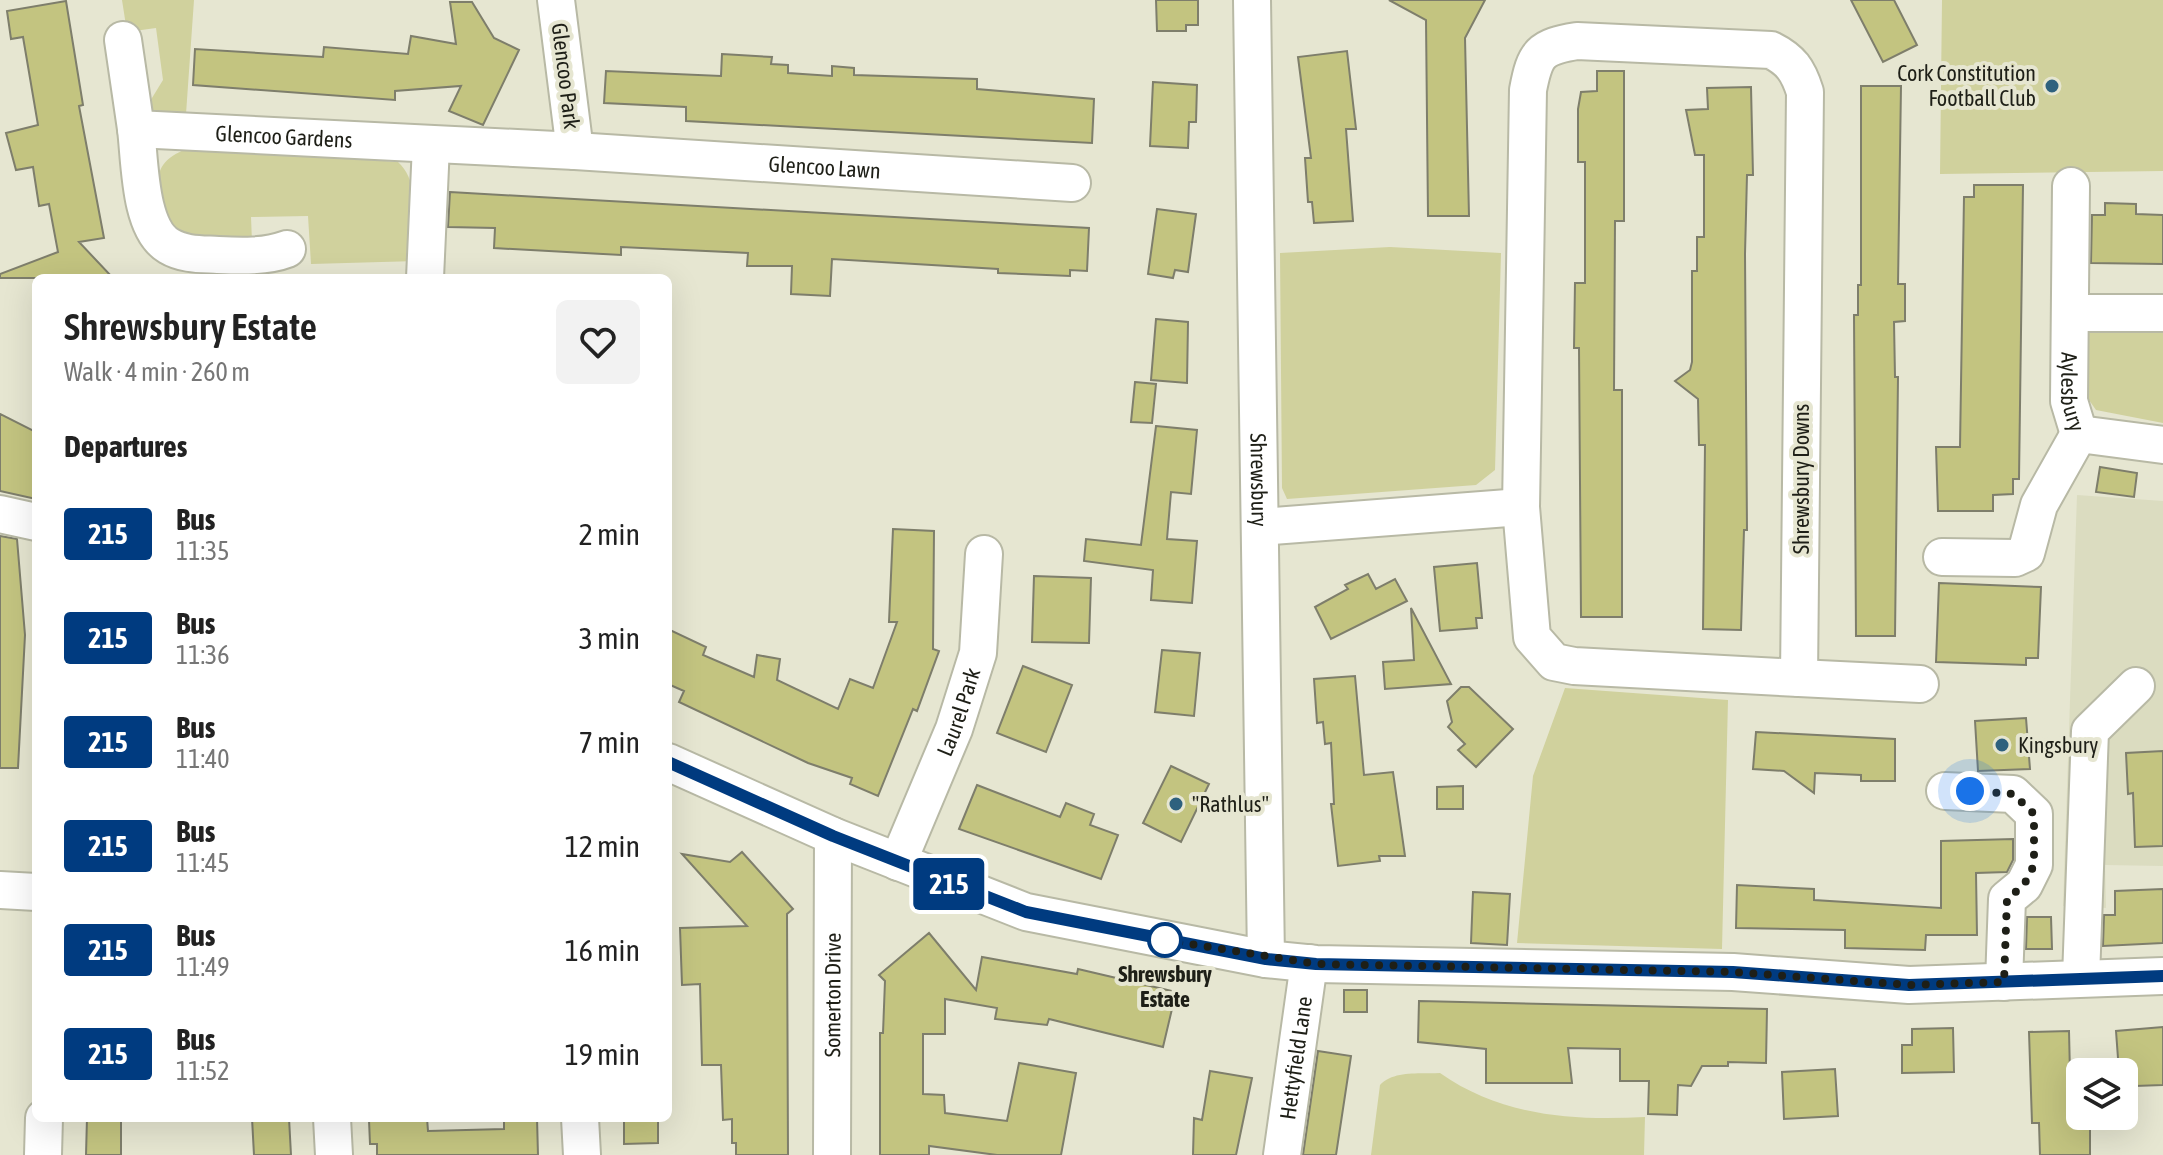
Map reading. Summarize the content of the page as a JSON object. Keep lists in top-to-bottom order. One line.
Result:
{"streets":{"street":["Glencoo Park","Glencoo Gardens","Glencoo Lawn","Aylesbury","Shrewsbury","Shrewsbury Downs","Laurel Park","Somerton Drive","Hettyfield Lane"]},"crossings":[["Glencoo Park","Glencoo Gardens"],["Glencoo Park","Glencoo Lawn"]],"places":["Cork Constitution Football Club","Kingsbury","\"Rathlus\"","Shrewsbury Estate"],"lines":["bus line 215"],"page":{"on_map":"215","heading":[["Shrewsbury Estate","Walk · 4 min · 260 m"],"Departures"],"list":[{"mark":"215","name":"Bus","note":"11:35","value":"2 min"},{"mark":"215","name":"Bus","note":"11:36","value":"3 min"},{"mark":"215","name":"Bus","note":"11:40","value":"7 min"},{"mark":"215","name":"Bus","note":"11:45","value":"12 min"},{"mark":"215","name":"Bus","note":"11:49","value":"16 min"},{"mark":"215","name":"Bus","note":"11:52","value":"19 min"}]}}
